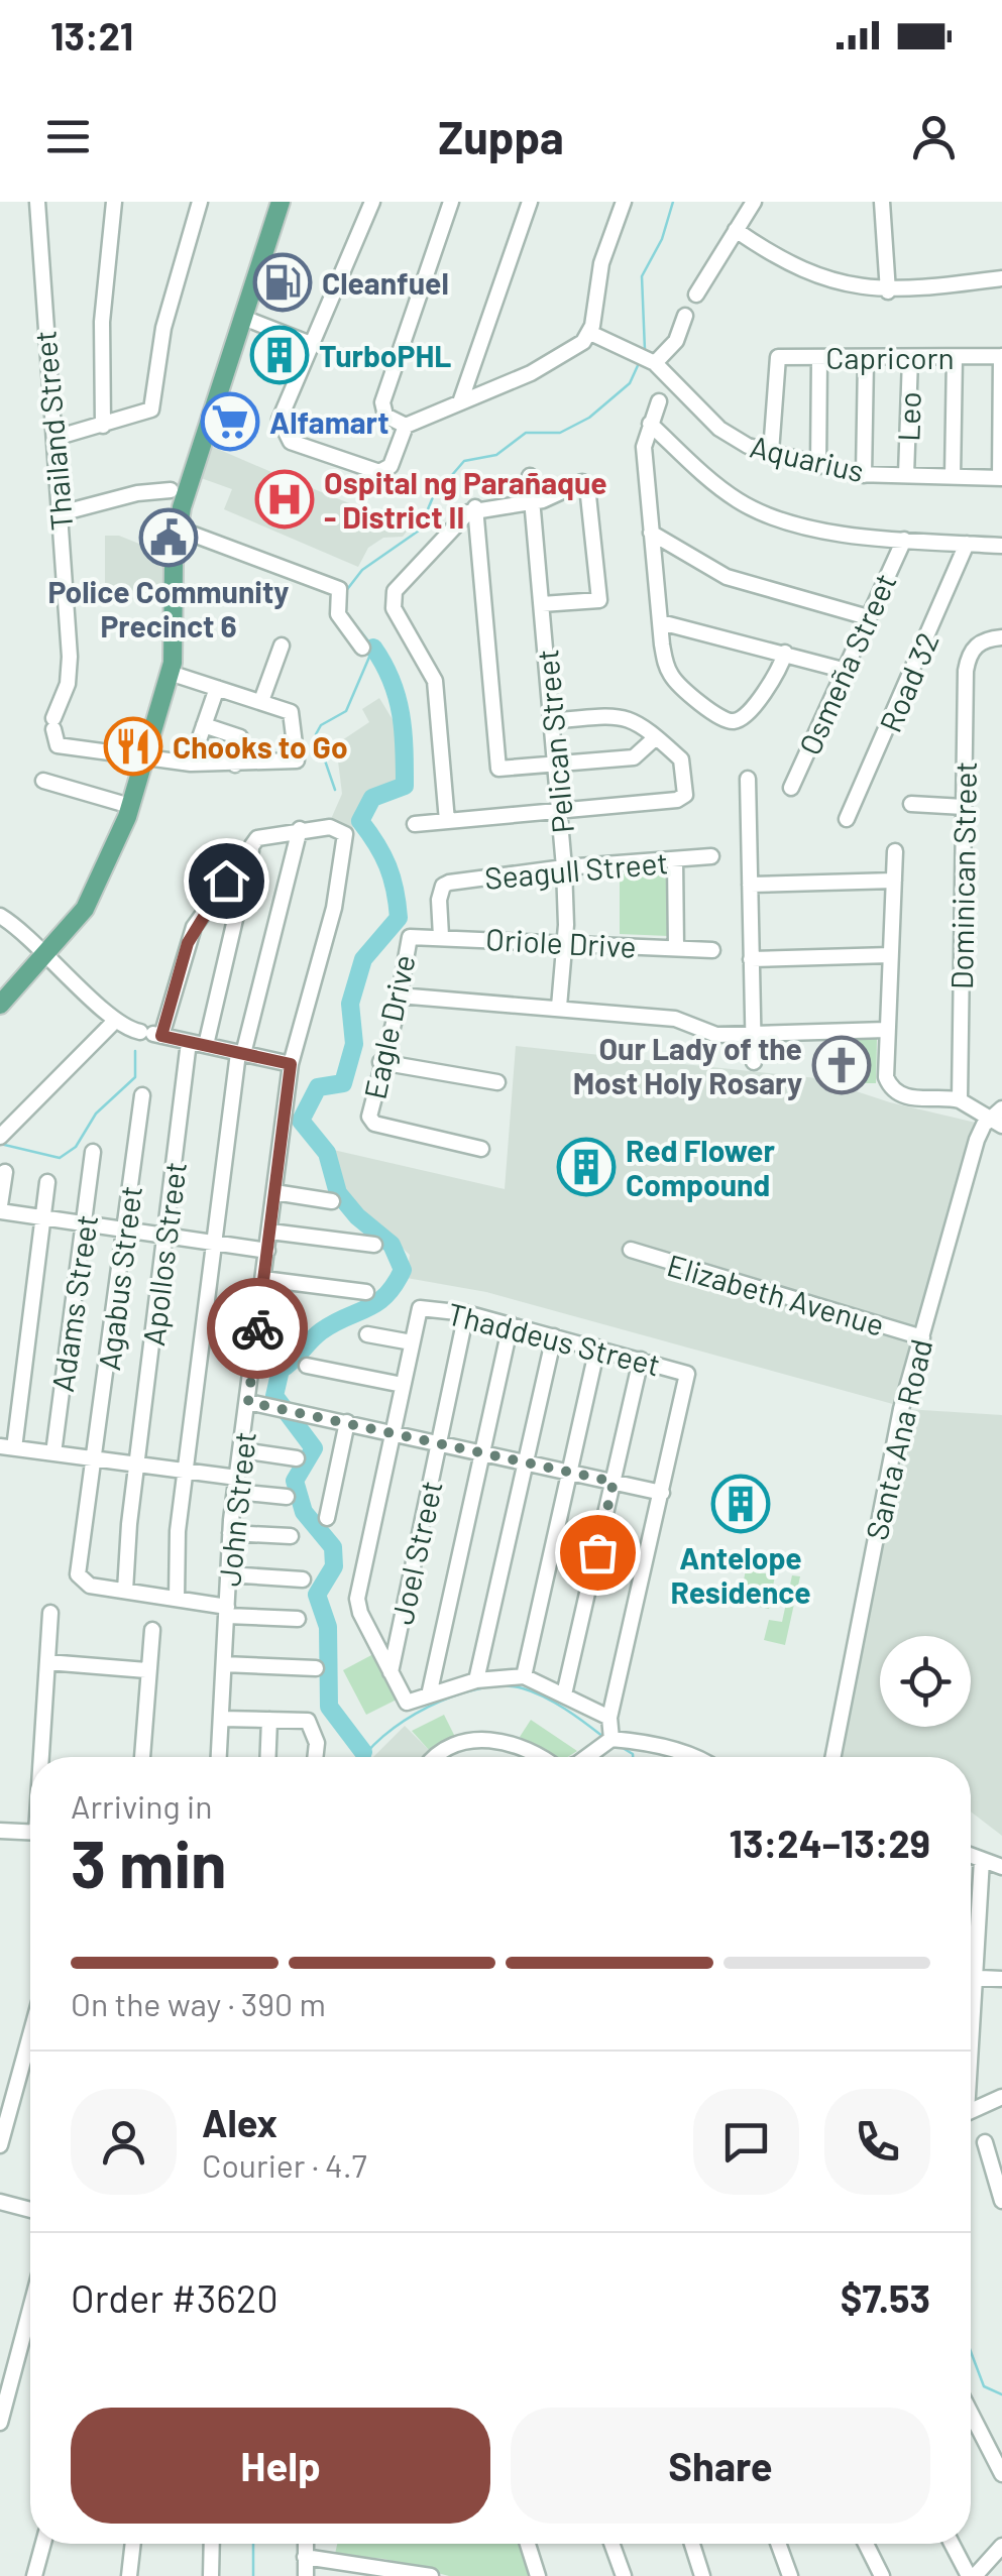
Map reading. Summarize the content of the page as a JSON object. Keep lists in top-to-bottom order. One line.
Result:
{"streets":{"street":["Capricorn","Leo","Thailand Street","Aquarius","Osmeña Street","Road 32","Pelican Street","Seagull Street","Dominican Street","Oriole Drive","Eagle Drive","Apollos Street","Agabus Street","Elizabeth Avenue","Adams Street","Thaddeus Street","Santa Ana Road","John Street","Joel Street"]},"crossings":[["Capricorn","Leo"],["Capricorn","Aquarius"],["Leo","Aquarius"],["Pelican Street","Seagull Street"],["Pelican Street","Oriole Drive"],["Seagull Street","Oriole Drive"],["Oriole Drive","Eagle Drive"],["Apollos Street","Agabus Street"],["Elizabeth Avenue","Santa Ana Road"],["Thaddeus Street","Joel Street"]],"places":{"fuel station":["Cleanfuel"],"building":["TurboPHL","Red Flower Compound","Antelope Residence"],"supermarket":["Alfamart"],"hospital":["Ospital ng Parañaque - District II"],"public building":["Police Community Precinct 6"],"restaurant":["Chooks to Go"],"church":["Our Lady of the Most Holy Rosary"]},"page":{"status":"13:21","header":"Zuppa","heading":["3 min","Arriving in","13:24–13:29"],"panel":["Alex","Courier · 4.7","Order #3620","$7.53"],"bar":"On the way · 390 m","buttons":["Help","Share"]}}
